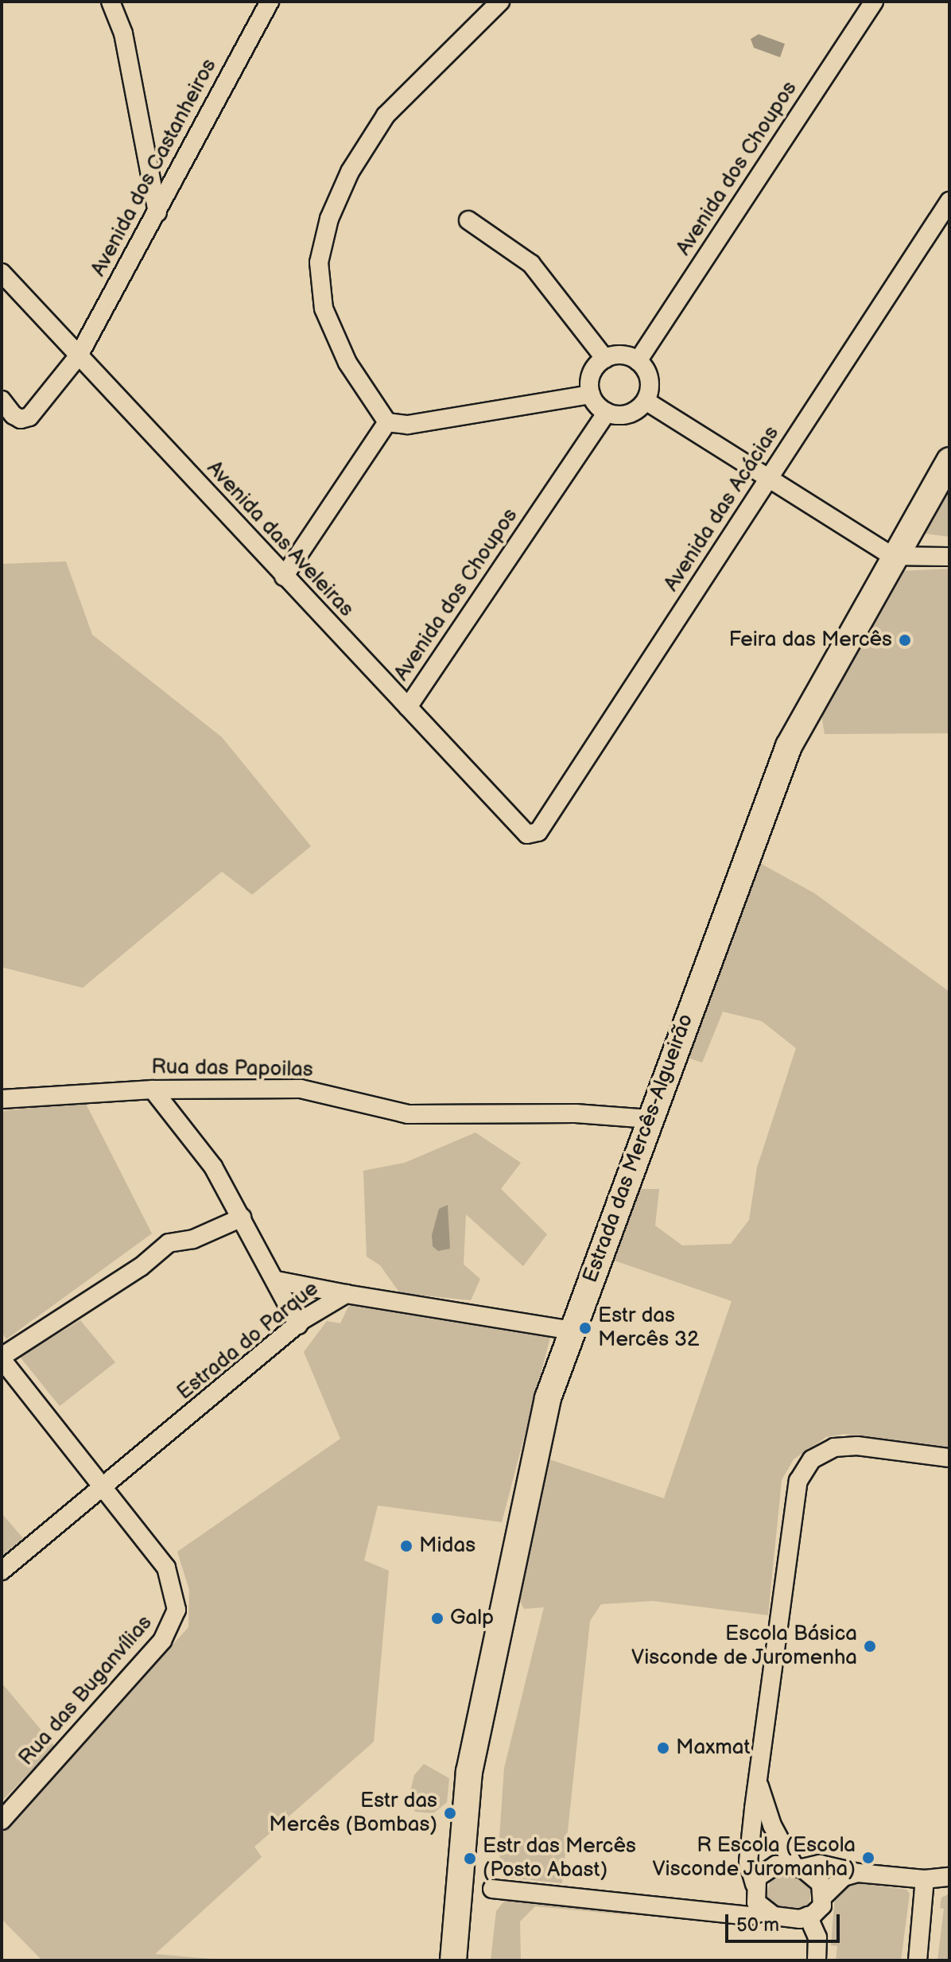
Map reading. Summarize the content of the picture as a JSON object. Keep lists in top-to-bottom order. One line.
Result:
{"streets":{"street":["Avenida dos Castanheiros","Avenida dos Choupos","Avenida das Acácias","Avenida das Aveleiras","Rua das Papoilas","Estrada das Mercês-Algueirão","Estrada do Parque","Rua das Buganvílias"]},"crossings":[["Avenida dos Castanheiros","Avenida das Aveleiras"],["Avenida dos Choupos","Avenida das Aveleiras"],["Avenida das Acácias","Avenida das Aveleiras"],["Rua das Papoilas","Estrada das Mercês-Algueirão"],["Estrada das Mercês-Algueirão","Estrada do Parque"],["Estrada do Parque","Rua das Buganvílias"]],"places":["Feira das Mercês","Estr das Mercês 32","Midas","Galp","Escola Básica Visconde de Juromenha","Maxmat","Estr das Mercês (Bombas)","R Escola (Escola Visconde Juromanha)","Estr das Mercês (Posto Abast)"],"scale_bar":"50 m"}
